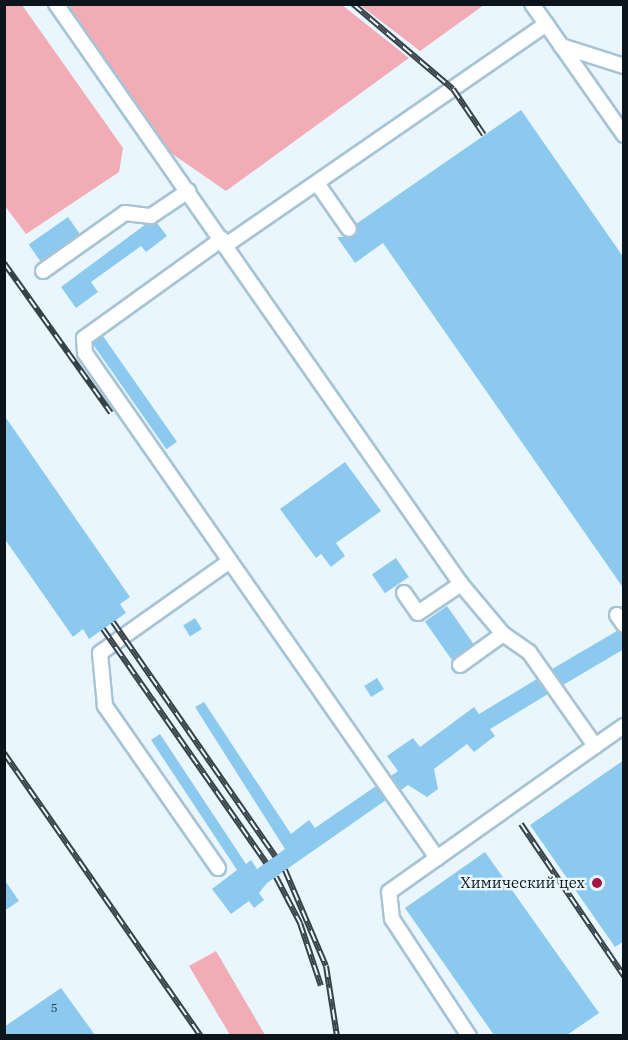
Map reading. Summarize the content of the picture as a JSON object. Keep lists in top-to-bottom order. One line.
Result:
{"places":["Химический цех"],"house_numbers":["5"]}
